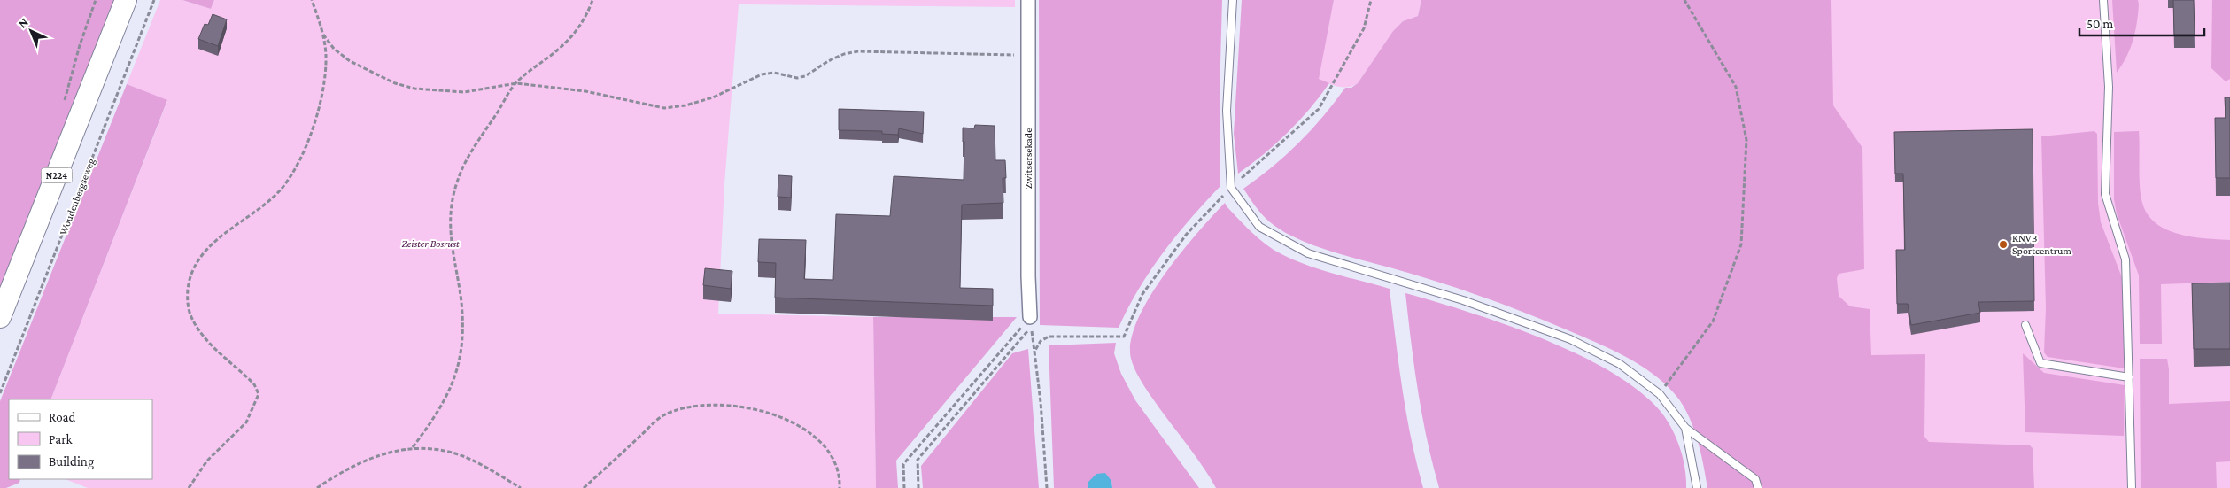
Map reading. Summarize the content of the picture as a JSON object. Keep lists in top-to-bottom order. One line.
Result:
{"streets":{"main road":["N224"],"street":["Zwitsersekade"],"path":["Woudenbergseweg"]},"parks":["Zeister Bosrust"],"places":["KNVB Sportcentrum"],"legend":["Road","Park","Building"],"scale_bar":"50 m","north":"top left"}
